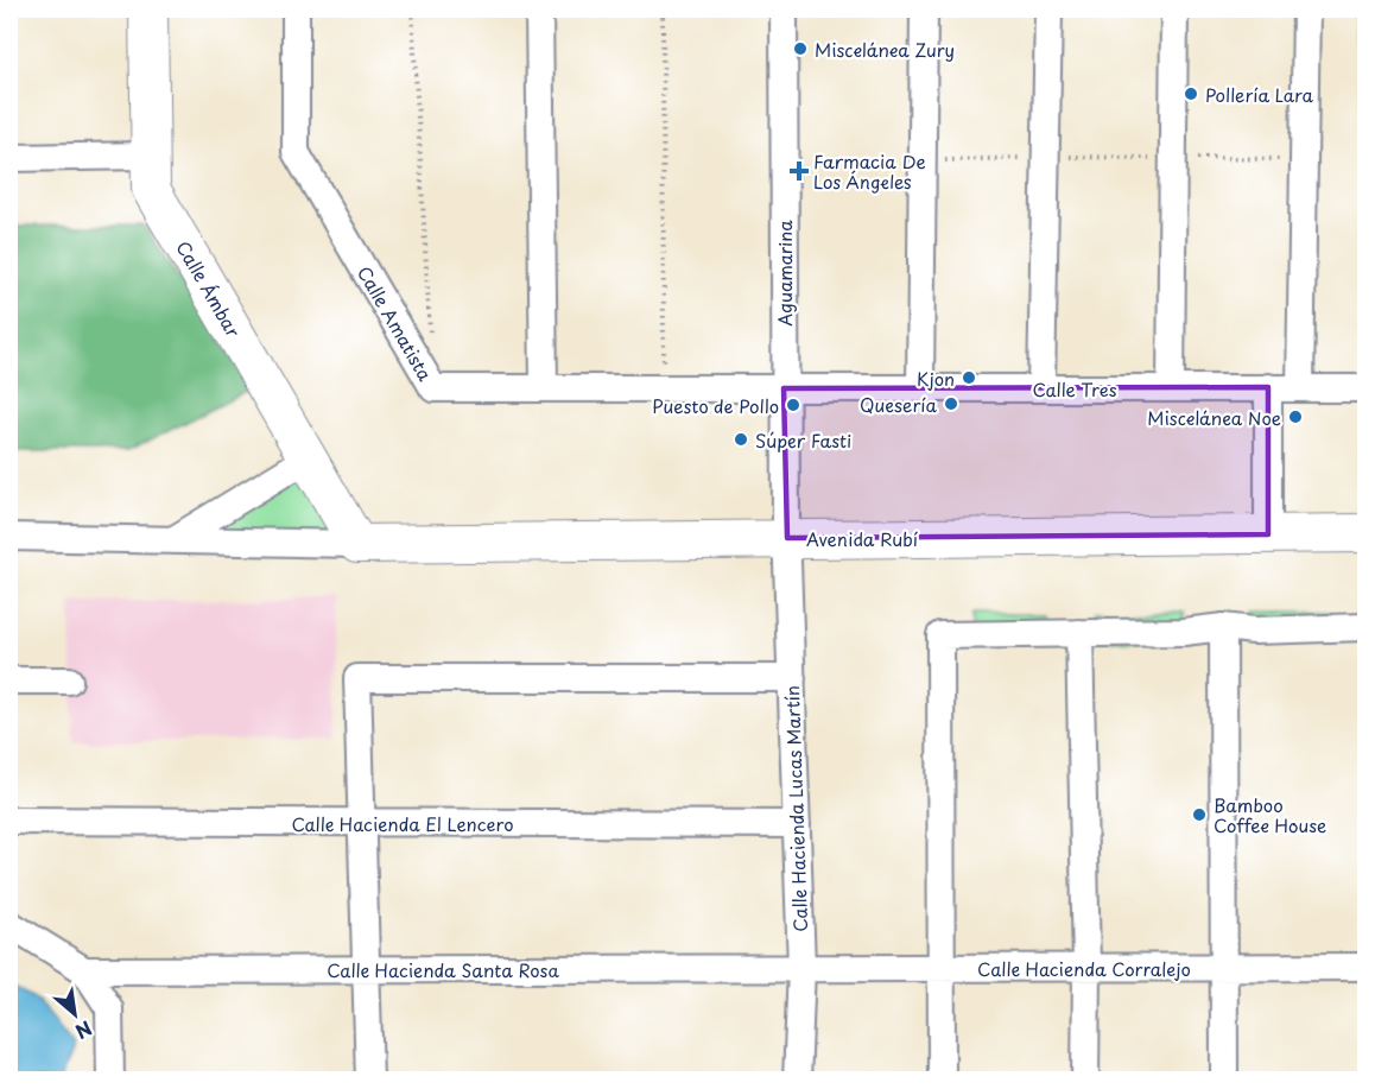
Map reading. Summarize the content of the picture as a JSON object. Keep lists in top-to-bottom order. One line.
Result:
{"streets":{"street":["Aguamarina","Calle Ámbar","Calle Amatista","Calle Tres","Avenida Rubí","Calle Hacienda Lucas Martín","Calle Hacienda El Lencero","Calle Hacienda Corralejo","Calle Hacienda Santa Rosa"]},"crossings":[["Aguamarina","Calle Amatista"],["Aguamarina","Calle Tres"],["Aguamarina","Avenida Rubí"],["Aguamarina","Calle Hacienda Lucas Martín"],["Calle Ámbar","Avenida Rubí"],["Calle Amatista","Calle Tres"],["Avenida Rubí","Calle Hacienda Lucas Martín"],["Calle Hacienda Lucas Martín","Calle Hacienda El Lencero"],["Calle Hacienda Lucas Martín","Calle Hacienda Corralejo"],["Calle Hacienda Lucas Martín","Calle Hacienda Santa Rosa"],["Calle Hacienda Corralejo","Calle Hacienda Santa Rosa"]],"places":{"other":["Miscelánea Zury","Pollería Lara","Kjon","Quesería","Puesto de Pollo","Miscelánea Noe","Súper Fasti","Bamboo Coffee House"],"health":["Farmacia De Los Ángeles"]},"north":"bottom right"}
